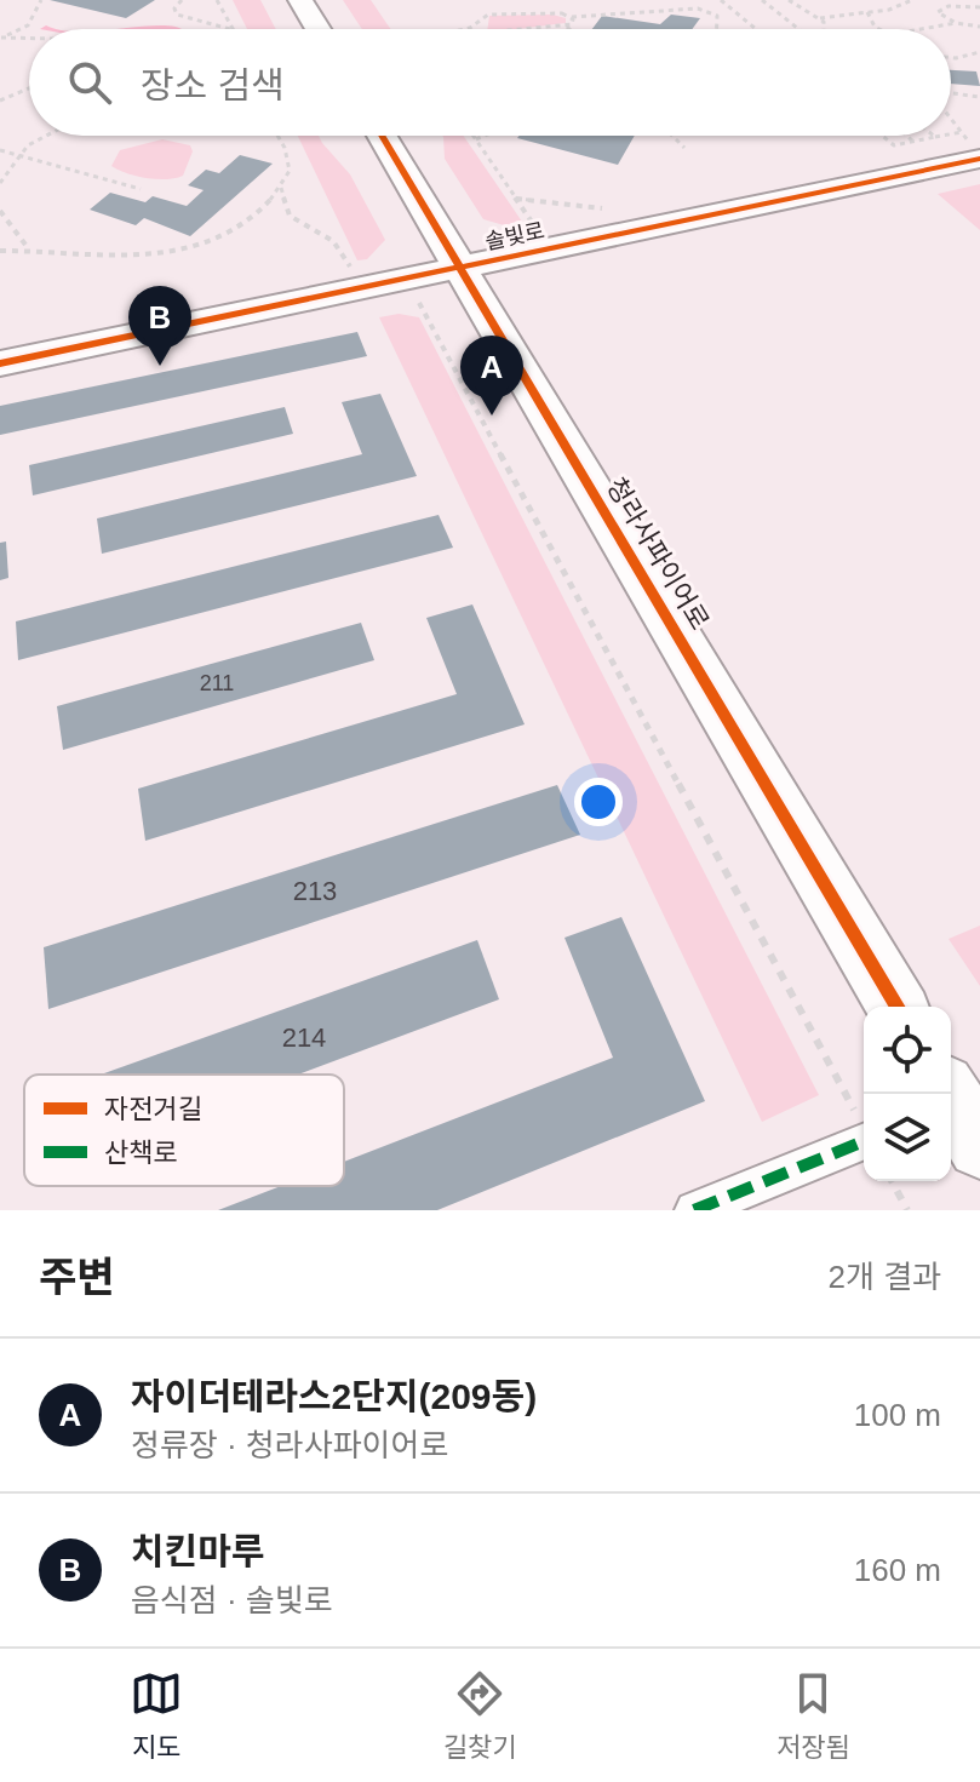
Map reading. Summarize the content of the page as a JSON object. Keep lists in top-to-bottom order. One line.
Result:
{"streets":{"street":["솔빛로","청라사파이어로"]},"crossings":[["솔빛로","청라사파이어로"]],"house_numbers":["211","213","214"],"legend":["자전거길","산책로"],"page":{"search":"장소 검색","pins":["B","A"],"heading":["주변","2개 결과"],"list":[{"mark":"A","name":"자이더테라스2단지(209동)","note":"정류장 · 청라사파이어로","value":"100 m"},{"mark":"B","name":"치킨마루","note":"음식점 · 솔빛로","value":"160 m"}],"nav":["지도","길찾기","저장됨"]}}
